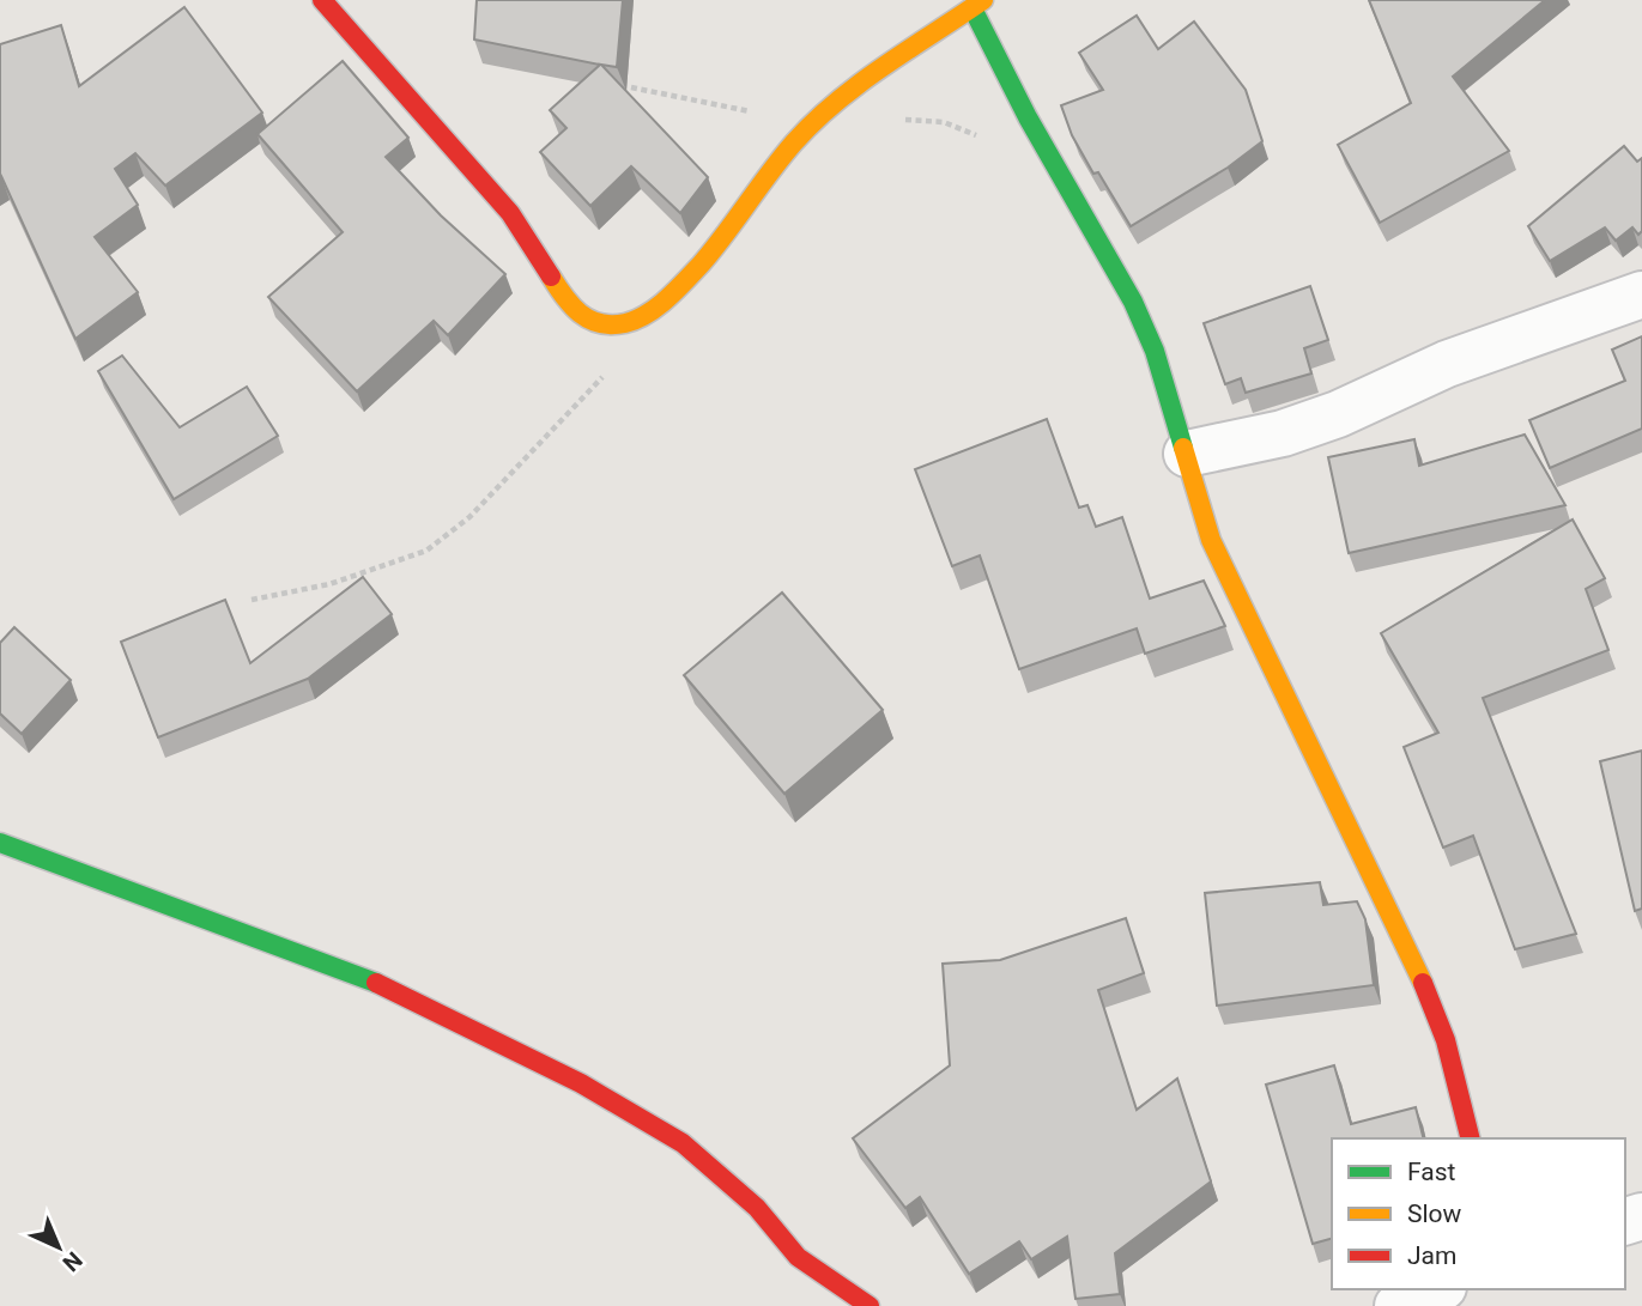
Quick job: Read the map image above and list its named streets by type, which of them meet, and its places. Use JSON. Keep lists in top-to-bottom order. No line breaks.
{"legend":["Fast","Slow","Jam"],"north":"bottom right"}
